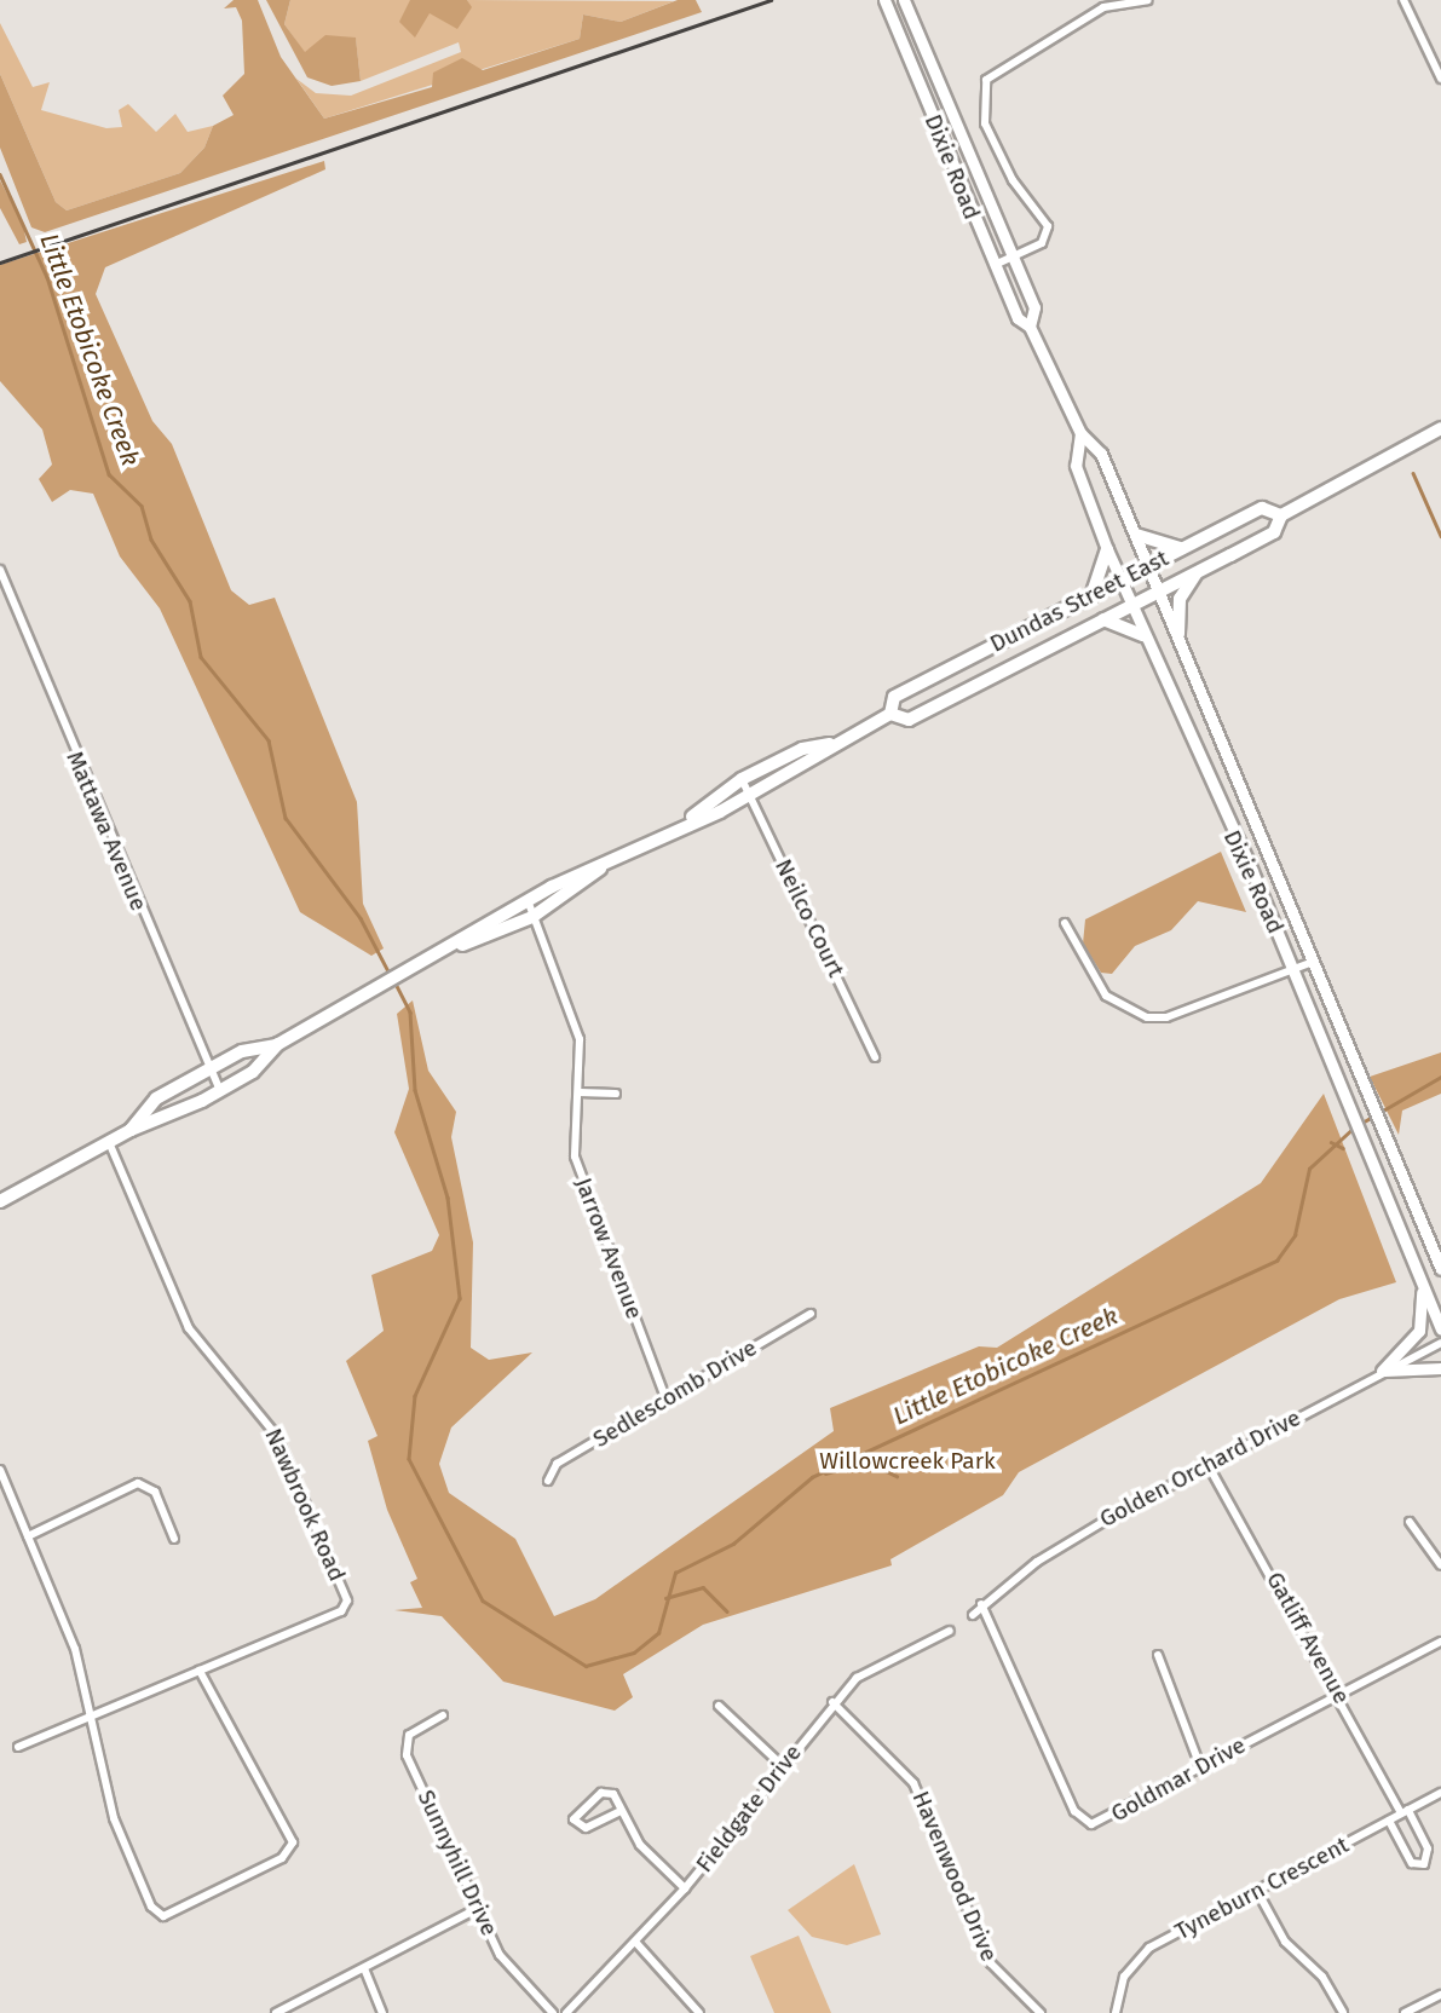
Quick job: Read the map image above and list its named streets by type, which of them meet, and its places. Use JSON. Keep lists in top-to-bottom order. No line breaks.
{"streets":{"main road":["Dixie Road","Dundas Street East"],"street":["Mattawa Avenue","Neilco Court","Jarrow Avenue","Sedlescomb Drive","Golden Orchard Drive","Nawbrook Road","Gatliff Avenue","Goldmar Drive","Fieldgate Drive","Sunnyhill Drive","Havenwood Drive","Tyneburn Crescent"]},"crossings":[["Dixie Road","Dundas Street East"],["Dundas Street East","Mattawa Avenue"],["Dundas Street East","Neilco Court"],["Dundas Street East","Jarrow Avenue"],["Dundas Street East","Nawbrook Road"],["Jarrow Avenue","Sedlescomb Drive"],["Golden Orchard Drive","Gatliff Avenue"],["Golden Orchard Drive","Goldmar Drive"],["Gatliff Avenue","Goldmar Drive"],["Gatliff Avenue","Tyneburn Crescent"],["Fieldgate Drive","Havenwood Drive"]],"water":["Little Etobicoke Creek"],"parks":["Willowcreek Park"]}
